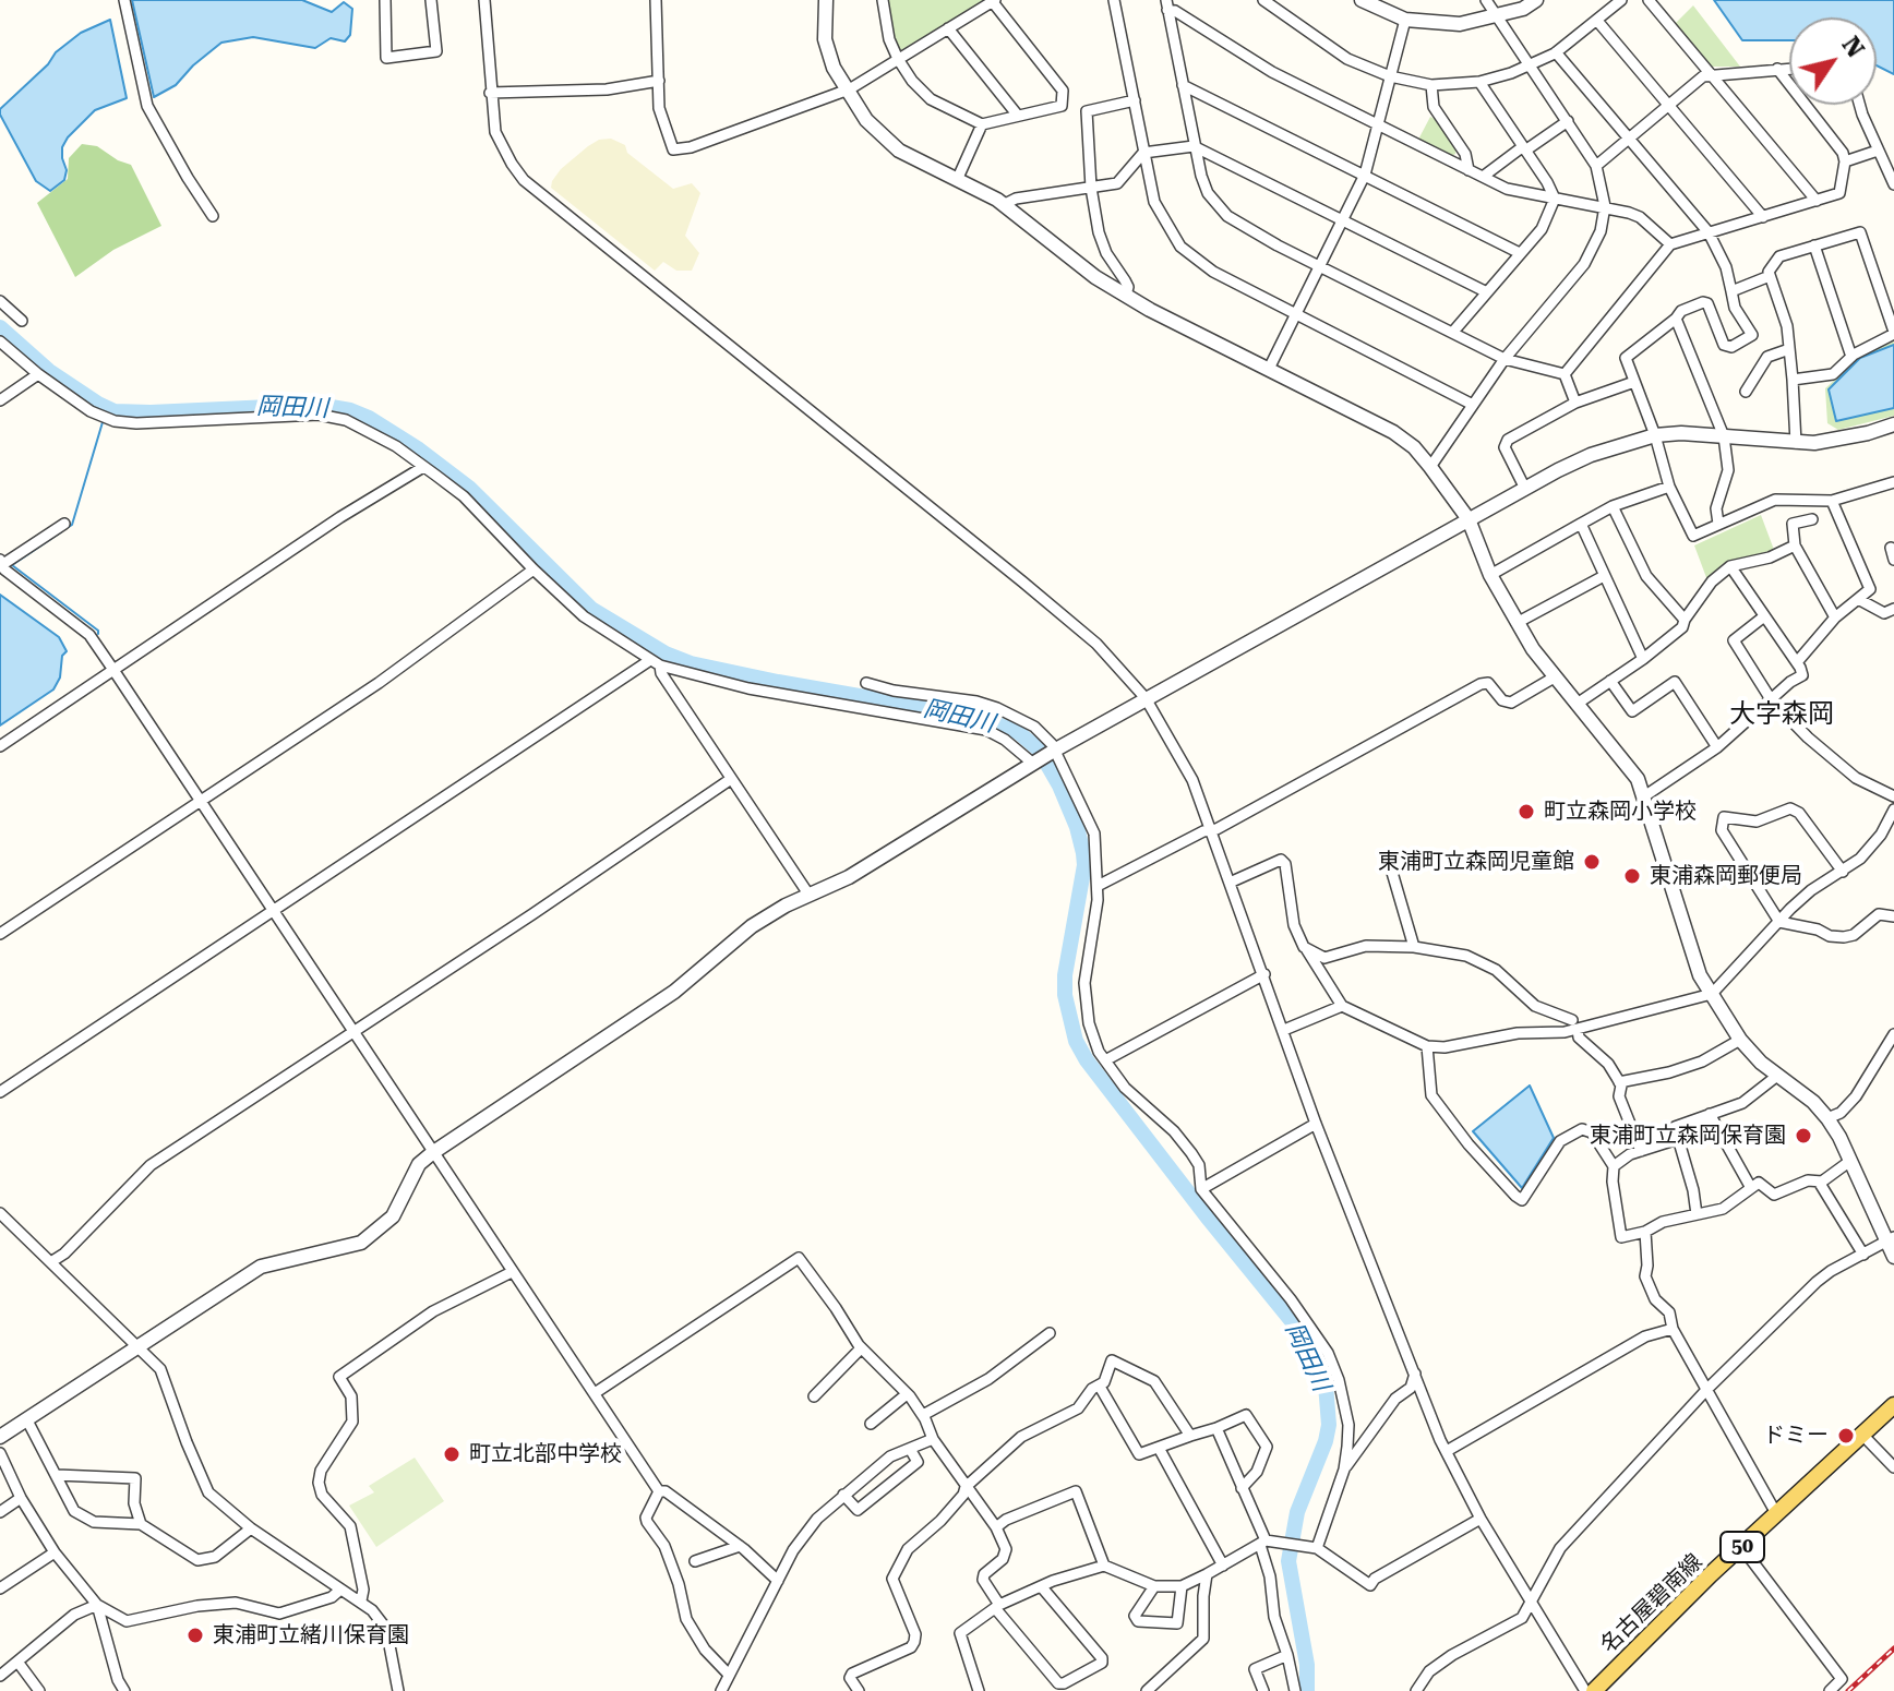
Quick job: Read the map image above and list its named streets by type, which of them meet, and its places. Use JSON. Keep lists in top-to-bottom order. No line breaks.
{"streets":{"main road":["50","名古屋碧南線"]},"districts":["大字森岡"],"water":["岡田川"],"places":["町立森岡小学校","東浦町立森岡児童館","東浦森岡郵便局","東浦町立森岡保育園","ドミー","町立北部中学校","東浦町立緒川保育園"],"north":"top right"}
